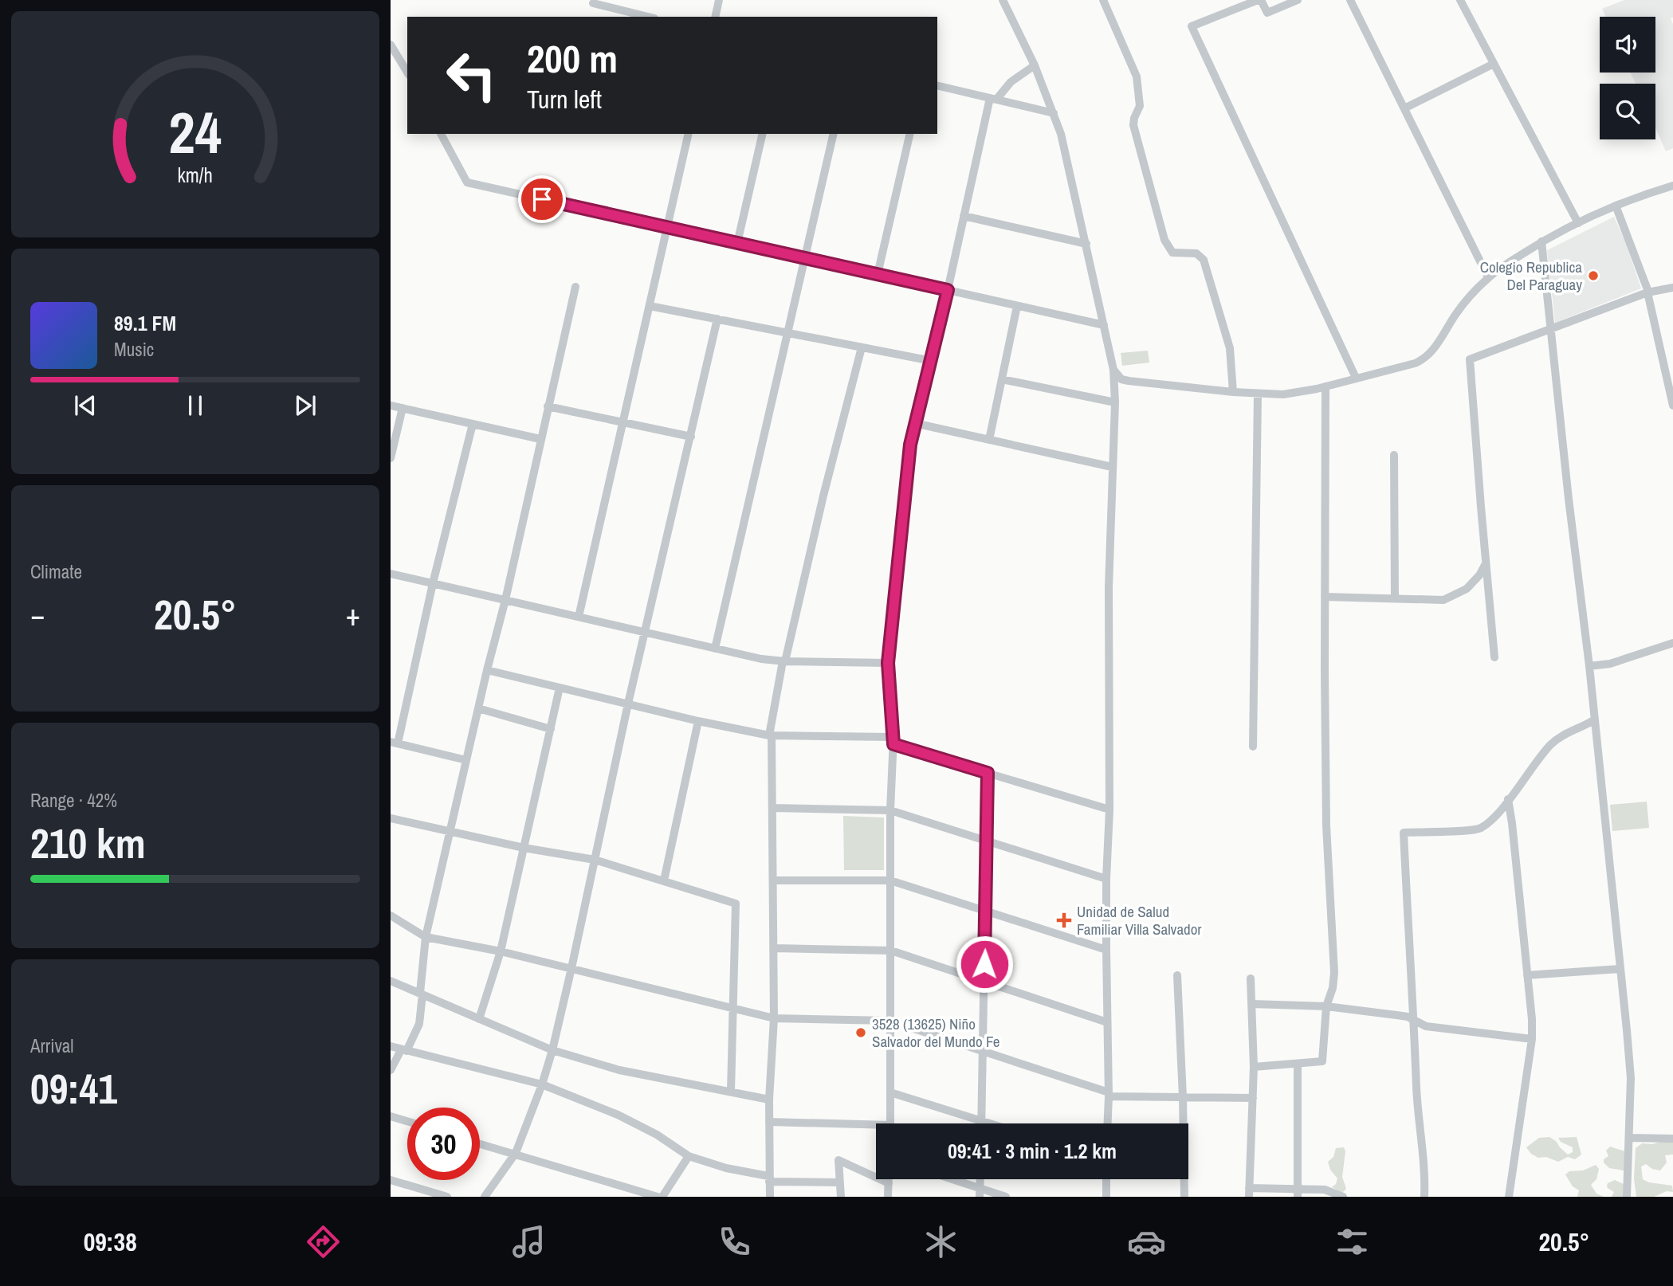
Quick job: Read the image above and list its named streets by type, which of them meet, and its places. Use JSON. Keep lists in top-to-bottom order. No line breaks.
{"places":{"other":["Colegio Republica Del Paraguay","3528 (13625) Niño Salvador del Mundo Fe"],"health":["Unidad de Salud Familiar Villa Salvador"]},"page":{"turn":["200 m","Turn left"],"song":["89.1 FM","Music"],"tile":["Climate",["Range · 42%","210 km"],["Arrival","09:41"]],"heat":["−","20.5°","+"],"limit":"30","trip":"09:41 · 3 min · 1.2 km","tabs":["09:38","20.5°"],"gauge":["24","km/h"]}}
